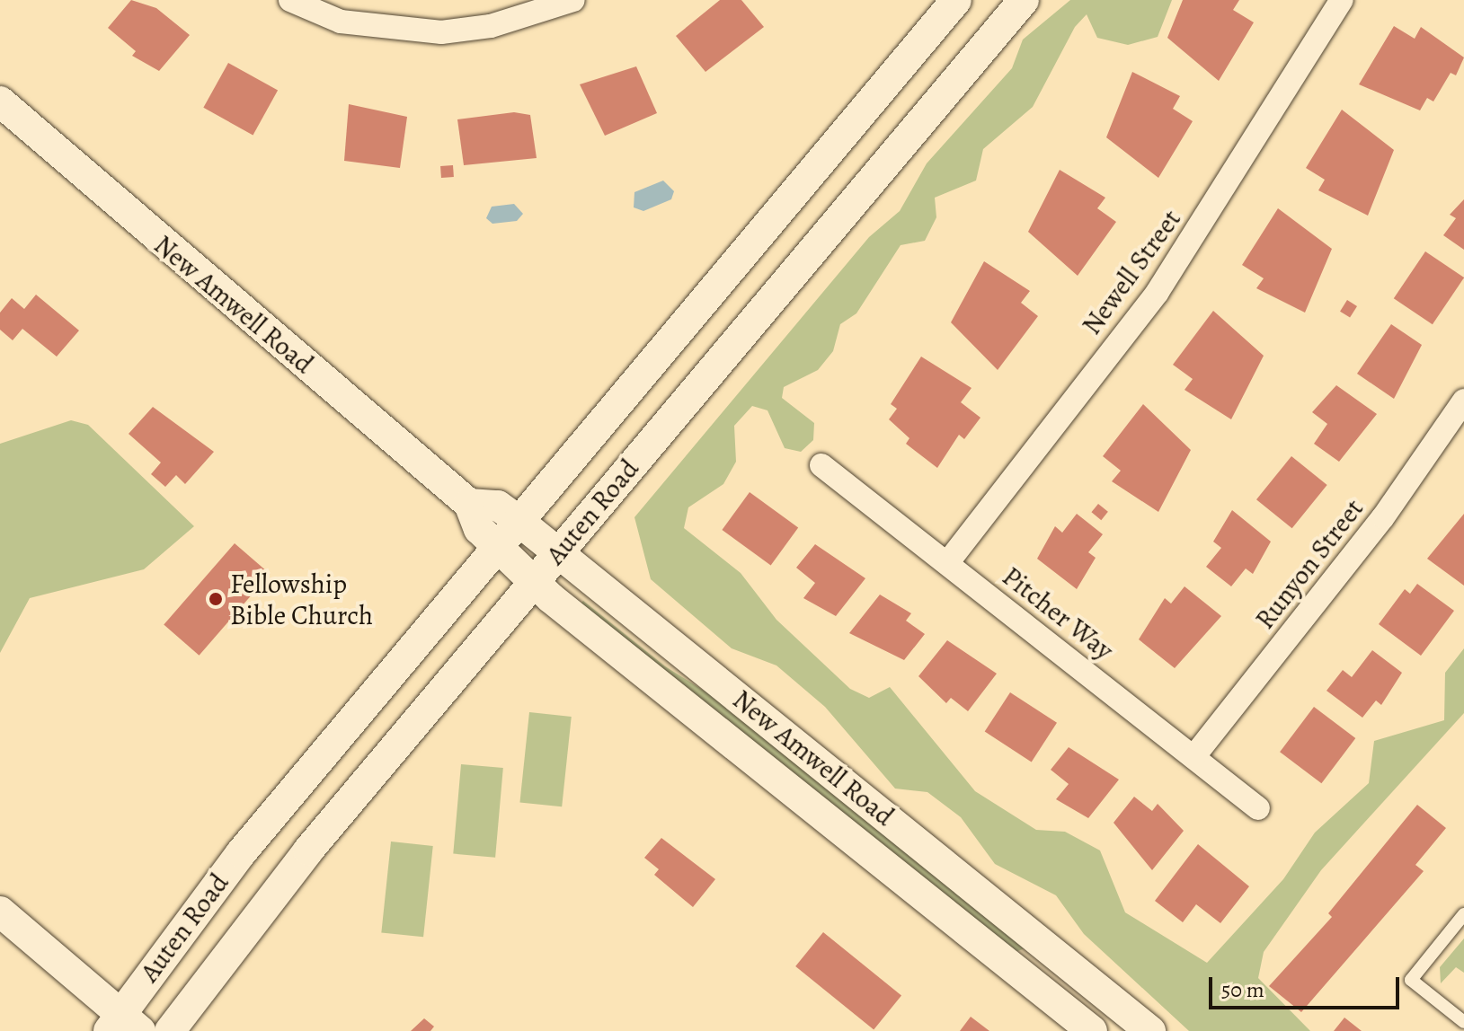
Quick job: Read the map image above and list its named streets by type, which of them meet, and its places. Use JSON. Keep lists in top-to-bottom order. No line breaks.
{"streets":{"street":["Newell Street","New Amwell Road","Auten Road","Runyon Street","Pitcher Way"]},"crossings":[["Newell Street","Pitcher Way"],["New Amwell Road","Auten Road"],["Runyon Street","Pitcher Way"]],"places":["Fellowship Bible Church"],"scale_bar":"50 m"}
